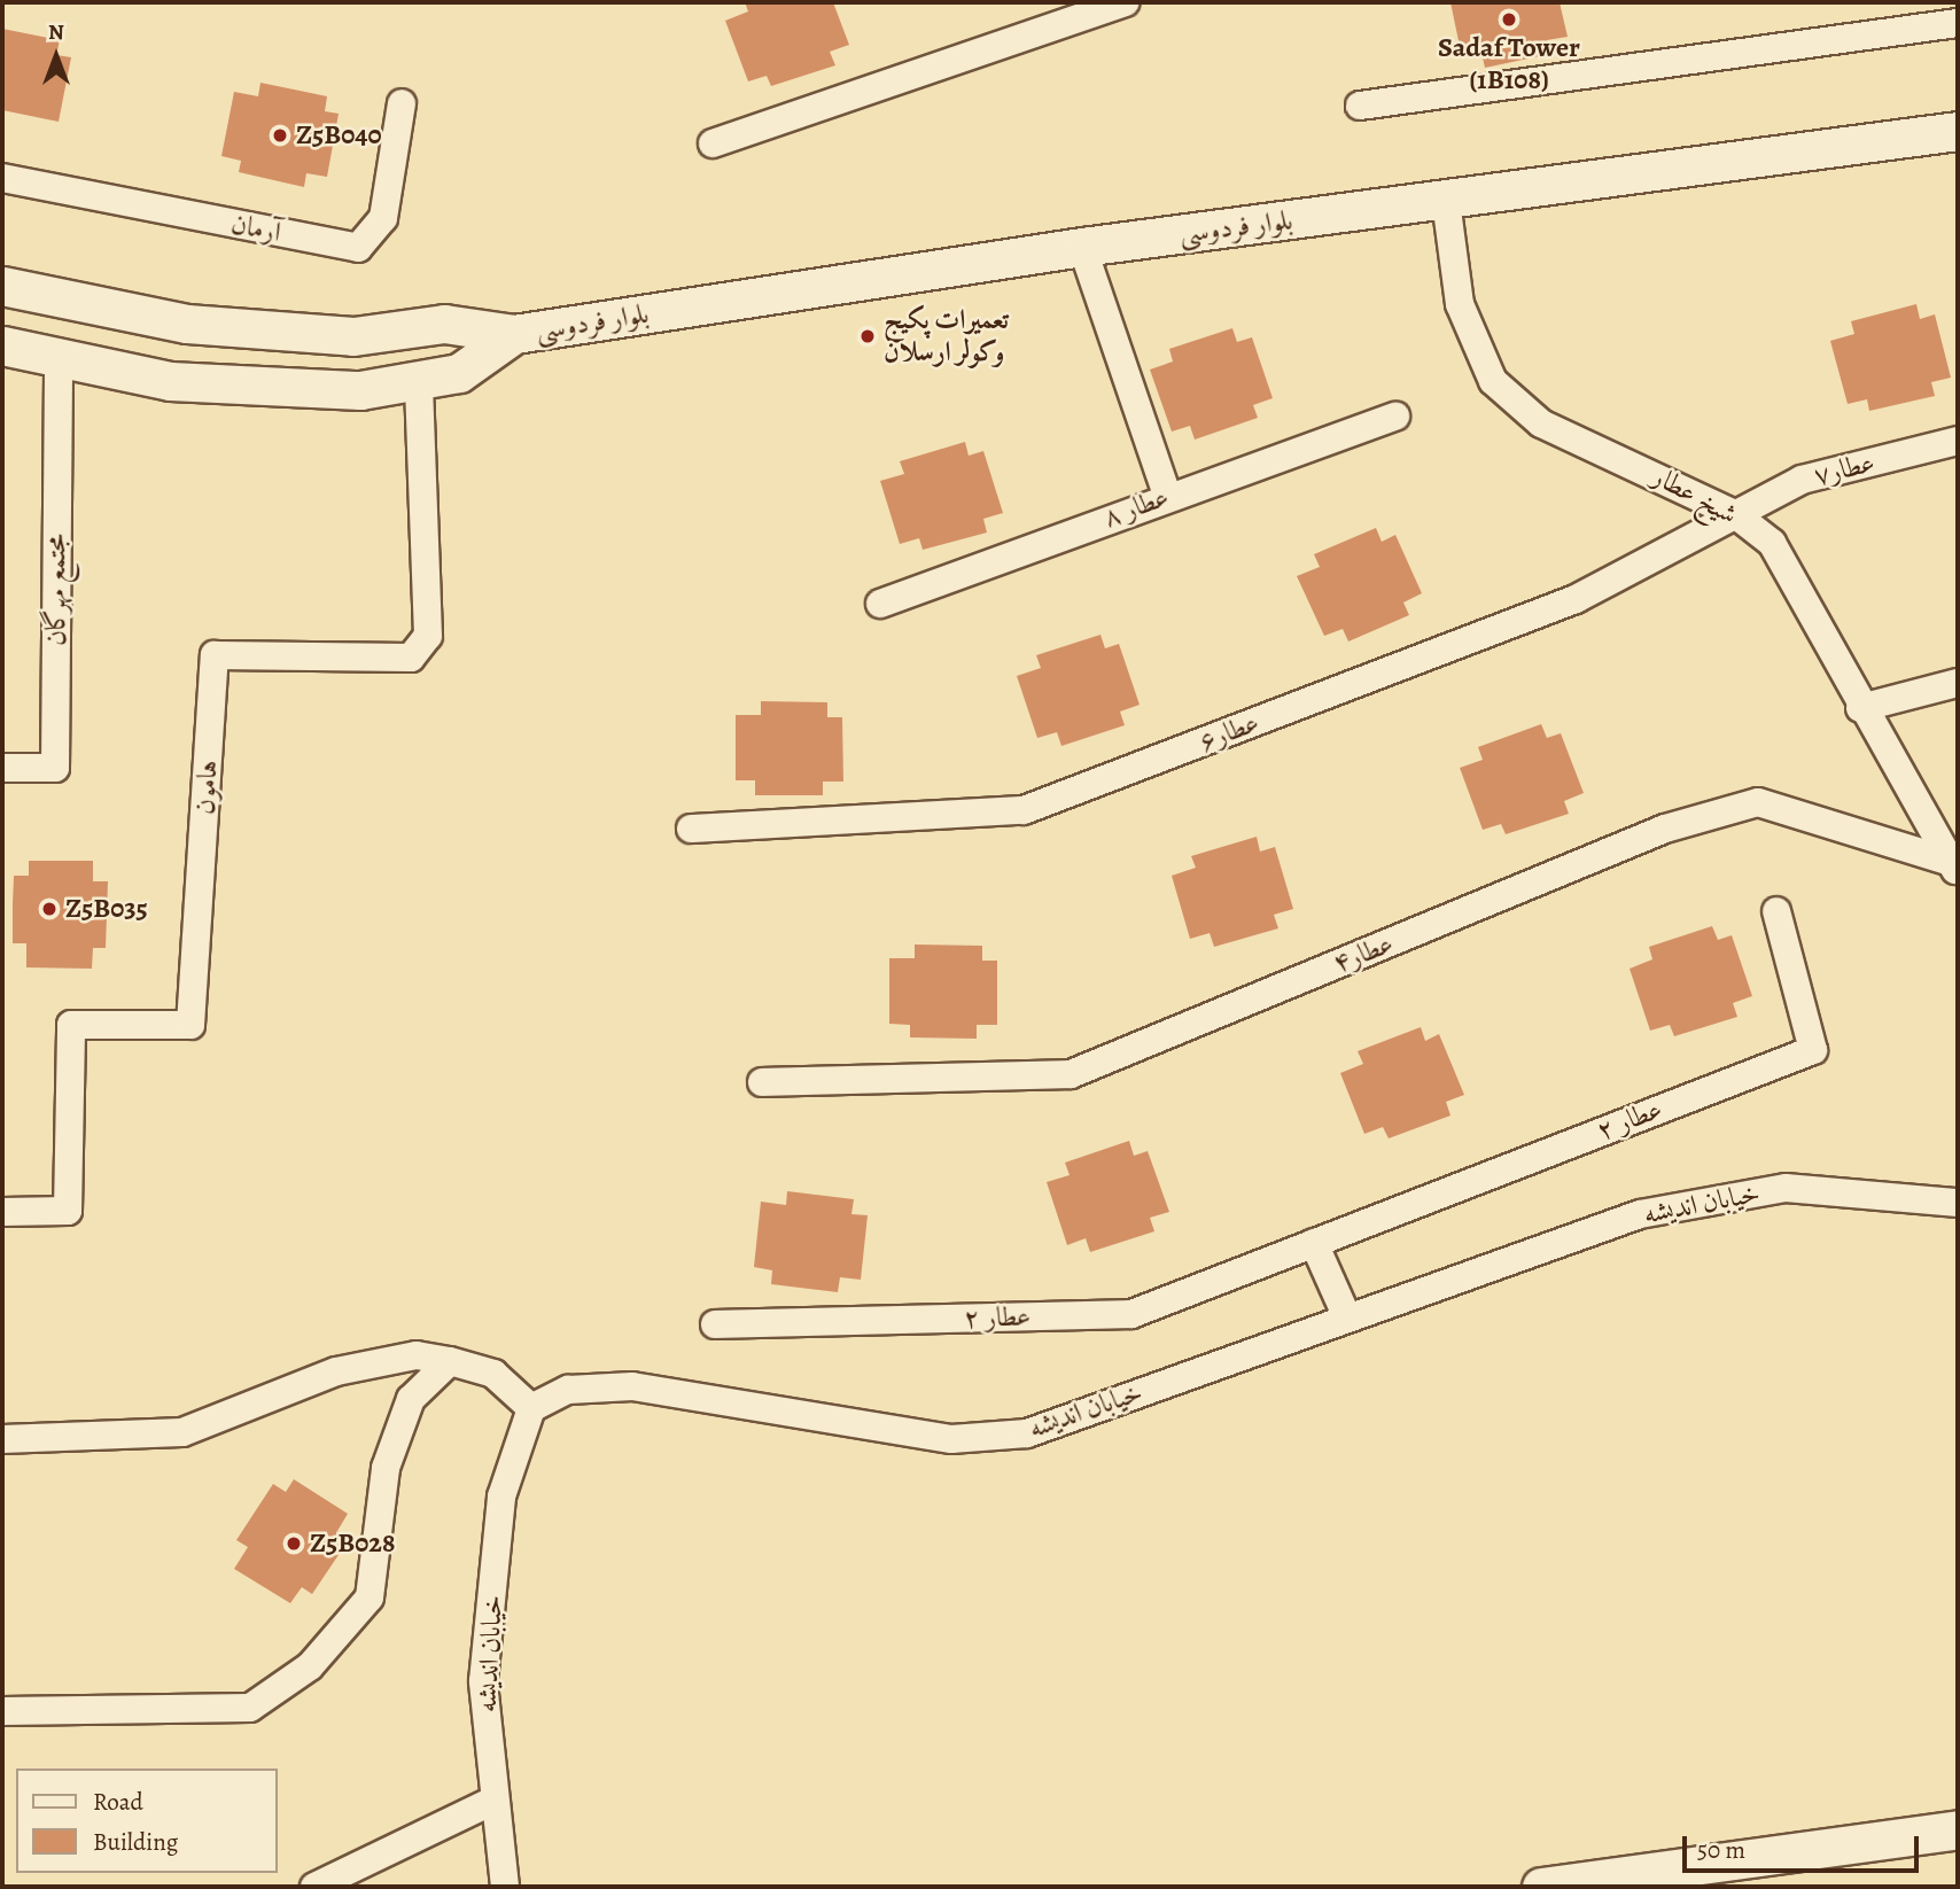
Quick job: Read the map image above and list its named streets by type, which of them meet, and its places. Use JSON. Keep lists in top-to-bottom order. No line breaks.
{"streets":{"main road":["بلوار فردوسی"],"street":["آرمان","عطار۷","شیخ عطار","عطار ۸","مجتمع مهرگان","عطار۶","هامون","عطار۴","عطار ۲","خیابان اندیشه"]},"crossings":[["بلوار فردوسی","شیخ عطار"],["بلوار فردوسی","مجتمع مهرگان"],["بلوار فردوسی","هامون"],["عطار۷","شیخ عطار"],["عطار۷","عطار۶"],["شیخ عطار","عطار۶"],["شیخ عطار","عطار۴"]],"places":["Sadaf Tower (1B108)","Z5B040","تعمیرات پکیج وکولر ارسلان","Z5B035","Z5B028"],"legend":["Road","Building"],"scale_bar":"50 m","north":"top"}
